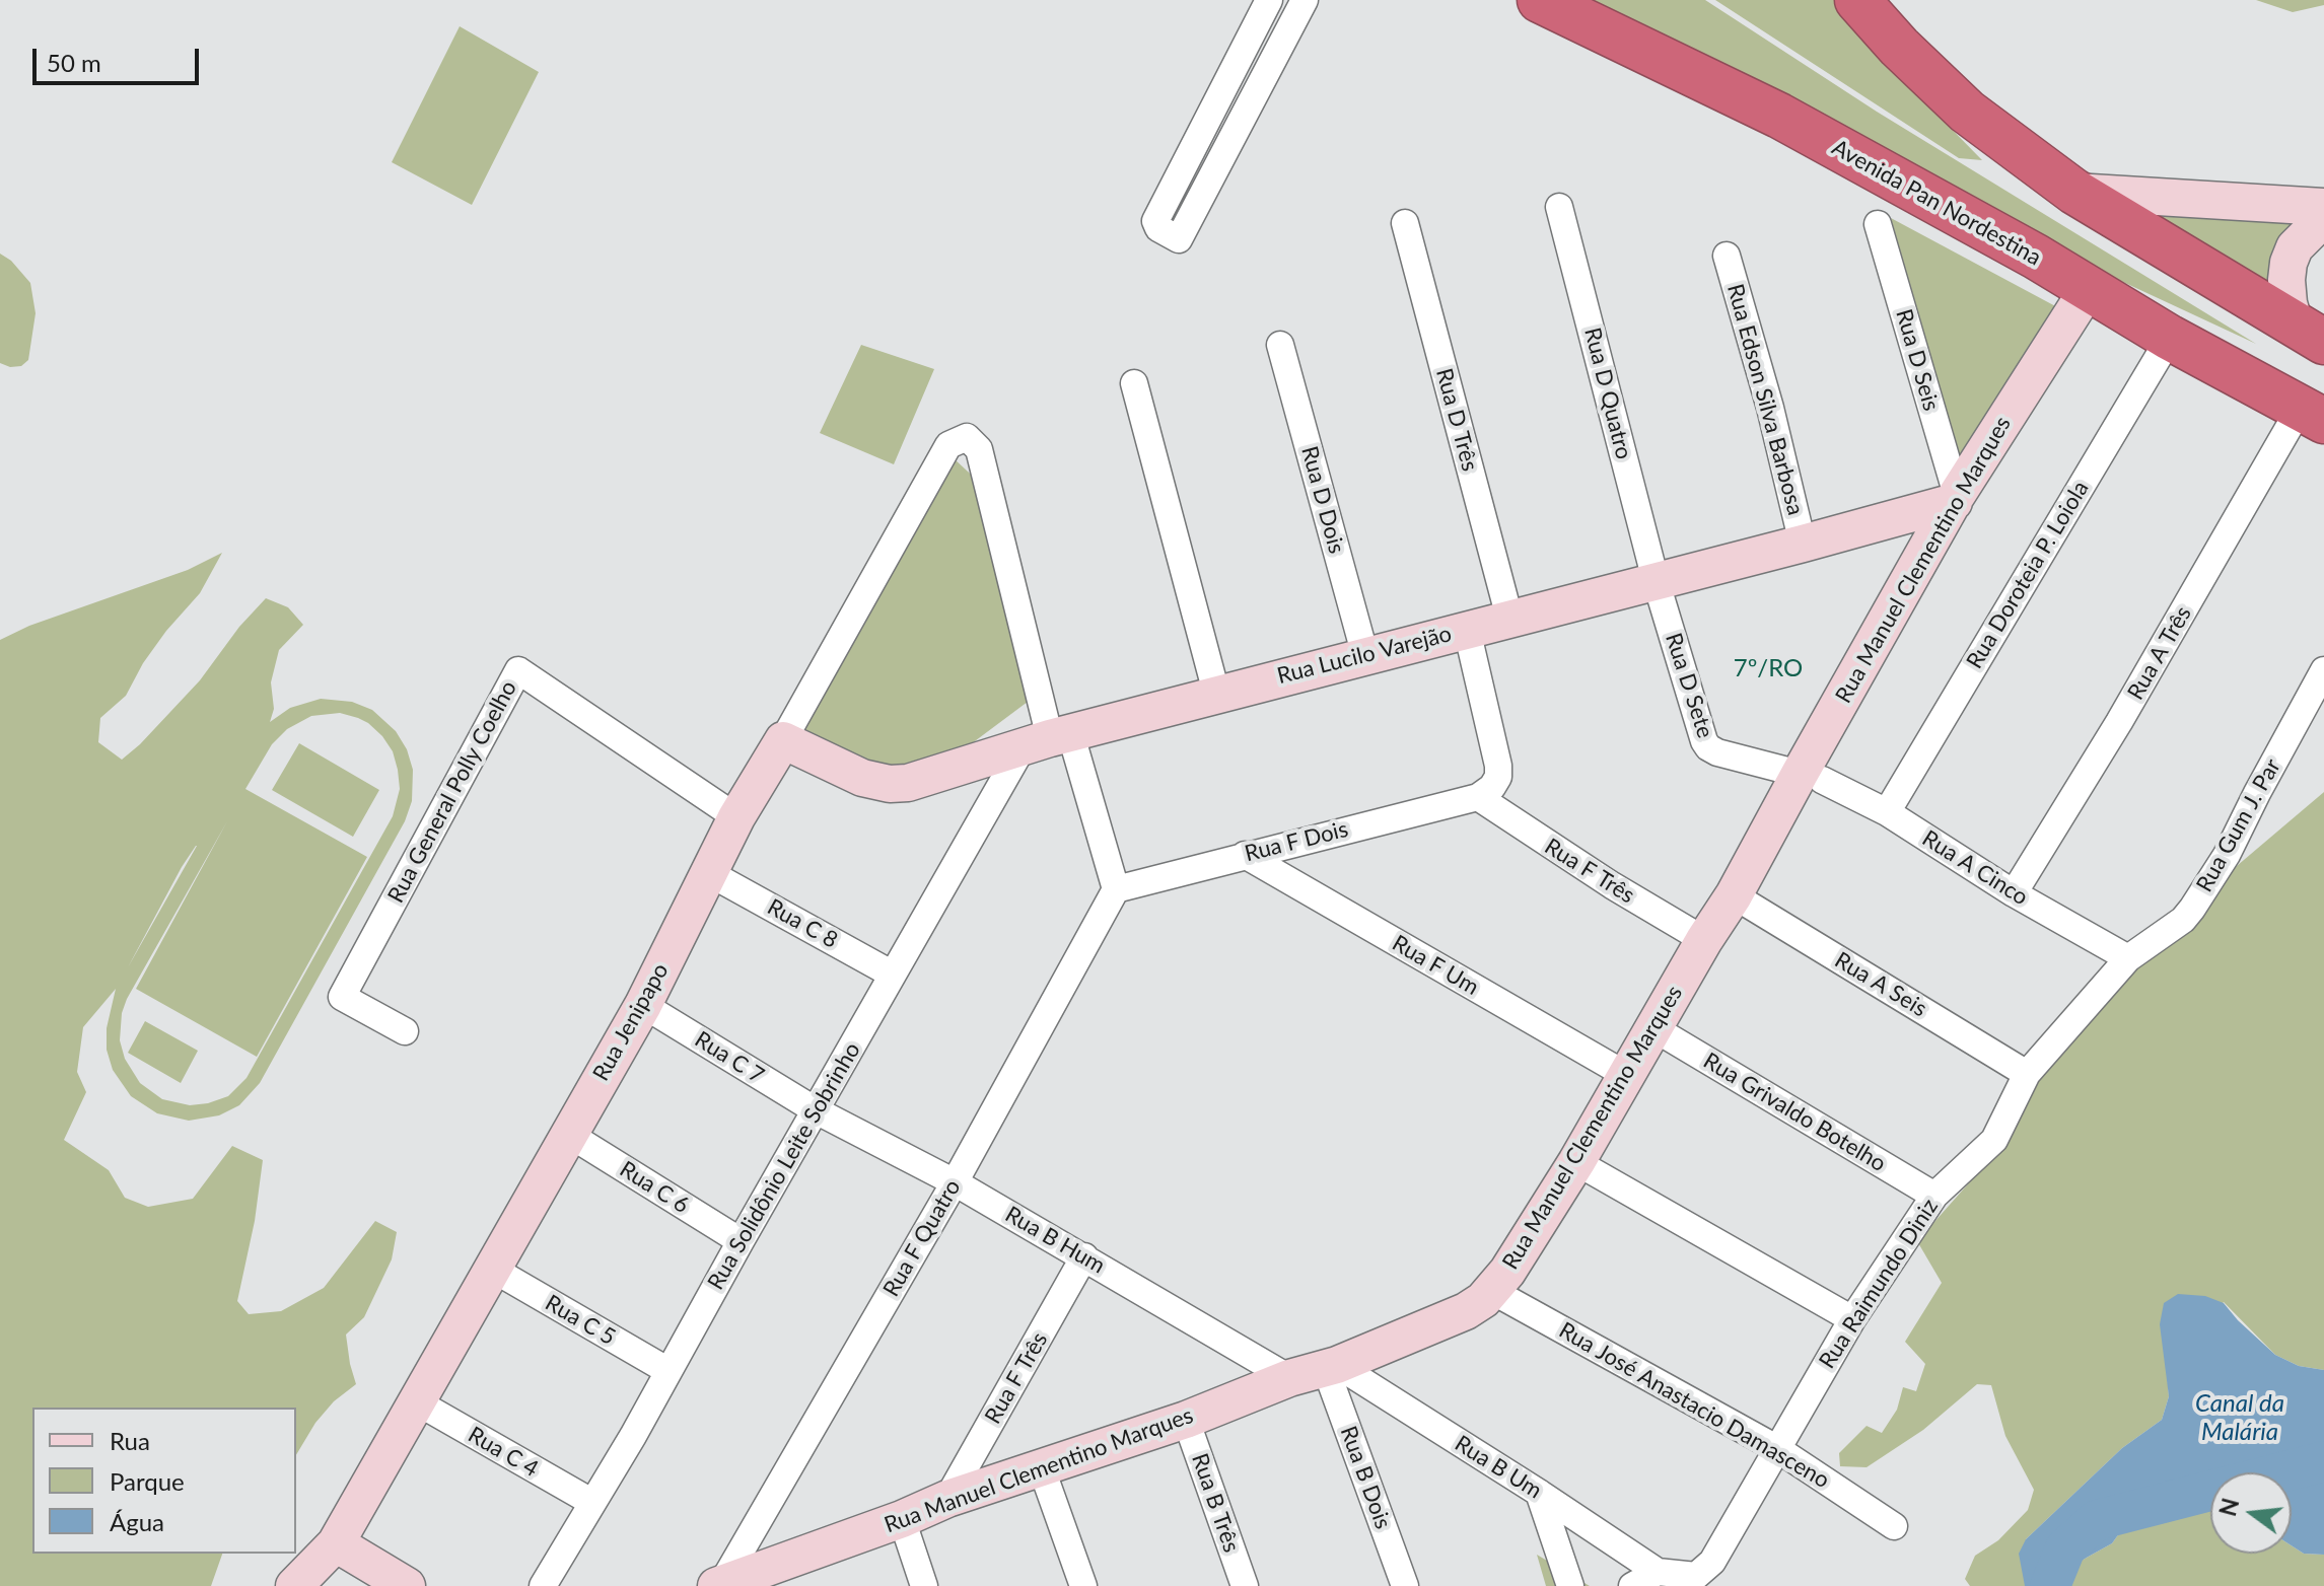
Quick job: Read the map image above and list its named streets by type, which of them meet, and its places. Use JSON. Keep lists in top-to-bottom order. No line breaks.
{"streets":{"highway":["Avenida Pan Nordestina"],"street":["Rua D Seis","Rua D Quatro","Rua Edson Silva Barbosa","Rua D Três","Rua D Dois","Rua Manuel Clementino Marques","Rua Doroteia P. Loiola","Rua A Três","Rua Lucilo Varejão","Rua D Sete","Rua General Polly Coelho","Rua Gum J. Par","Rua F Dois","Rua A Cinco","Rua F Três","Rua C 8","Rua F Um","Rua A Seis","Rua Jenipapo","Rua C 7","Rua Grivaldo Botelho","Rua Solidônio Leite Sobrinho","Rua C 6","Rua F Quatro","Rua B Hum","Rua Raimundo Diniz","Rua C 5","Rua José Anastacio Damasceno","Rua C 4","Rua B Um","Rua B Dois","Rua B Três"]},"crossings":[["Avenida Pan Nordestina","Rua Manuel Clementino Marques"],["Avenida Pan Nordestina","Rua Doroteia P. Loiola"],["Avenida Pan Nordestina","Rua A Três"],["Rua D Seis","Rua Manuel Clementino Marques"],["Rua D Seis","Rua Lucilo Varejão"],["Rua D Quatro","Rua Lucilo Varejão"],["Rua D Quatro","Rua D Sete"],["Rua Edson Silva Barbosa","Rua Lucilo Varejão"],["Rua D Três","Rua Lucilo Varejão"],["Rua D Dois","Rua Lucilo Varejão"],["Rua Manuel Clementino Marques","Rua Lucilo Varejão"],["Rua Manuel Clementino Marques","Rua D Sete"],["Rua Manuel Clementino Marques","Rua A Cinco"],["Rua Manuel Clementino Marques","Rua F Três"],["Rua Manuel Clementino Marques","Rua F Um"],["Rua Manuel Clementino Marques","Rua A Seis"],["Rua Manuel Clementino Marques","Rua Grivaldo Botelho"],["Rua Manuel Clementino Marques","Rua F Quatro"],["Rua Manuel Clementino Marques","Rua B Hum"],["Rua Manuel Clementino Marques","Rua José Anastacio Damasceno"],["Rua Manuel Clementino Marques","Rua B Um"],["Rua Manuel Clementino Marques","Rua B Dois"],["Rua Manuel Clementino Marques","Rua B Três"],["Rua Doroteia P. Loiola","Rua A Cinco"],["Rua A Três","Rua A Cinco"],["Rua Lucilo Varejão","Rua D Sete"],["Rua Lucilo Varejão","Rua Jenipapo"],["Rua Lucilo Varejão","Rua Solidônio Leite Sobrinho"],["Rua D Sete","Rua A Cinco"],["Rua General Polly Coelho","Rua Jenipapo"],["Rua Gum J. Par","Rua A Cinco"],["Rua Gum J. Par","Rua Raimundo Diniz"],["Rua F Dois","Rua F Três"],["Rua F Dois","Rua F Um"],["Rua F Dois","Rua F Quatro"],["Rua A Cinco","Rua Raimundo Diniz"],["Rua F Três","Rua B Hum"],["Rua C 8","Rua Jenipapo"],["Rua C 8","Rua Solidônio Leite Sobrinho"],["Rua A Seis","Rua Raimundo Diniz"],["Rua Jenipapo","Rua C 7"],["Rua Jenipapo","Rua Solidônio Leite Sobrinho"],["Rua Jenipapo","Rua C 6"],["Rua Jenipapo","Rua C 5"],["Rua Jenipapo","Rua C 4"],["Rua C 7","Rua Solidônio Leite Sobrinho"],["Rua C 7","Rua B Hum"],["Rua Grivaldo Botelho","Rua Raimundo Diniz"],["Rua Solidônio Leite Sobrinho","Rua C 6"],["Rua Solidônio Leite Sobrinho","Rua B Hum"],["Rua Solidônio Leite Sobrinho","Rua C 5"],["Rua Solidônio Leite Sobrinho","Rua C 4"],["Rua F Quatro","Rua B Hum"],["Rua Raimundo Diniz","Rua José Anastacio Damasceno"],["Rua Raimundo Diniz","Rua B Um"],["Rua B Um","Rua B Dois"]],"districts":["7º/RO"],"water":["Canal da Malária"],"legend":["Rua","Parque","Água"],"scale_bar":"50 m","north":"left"}
